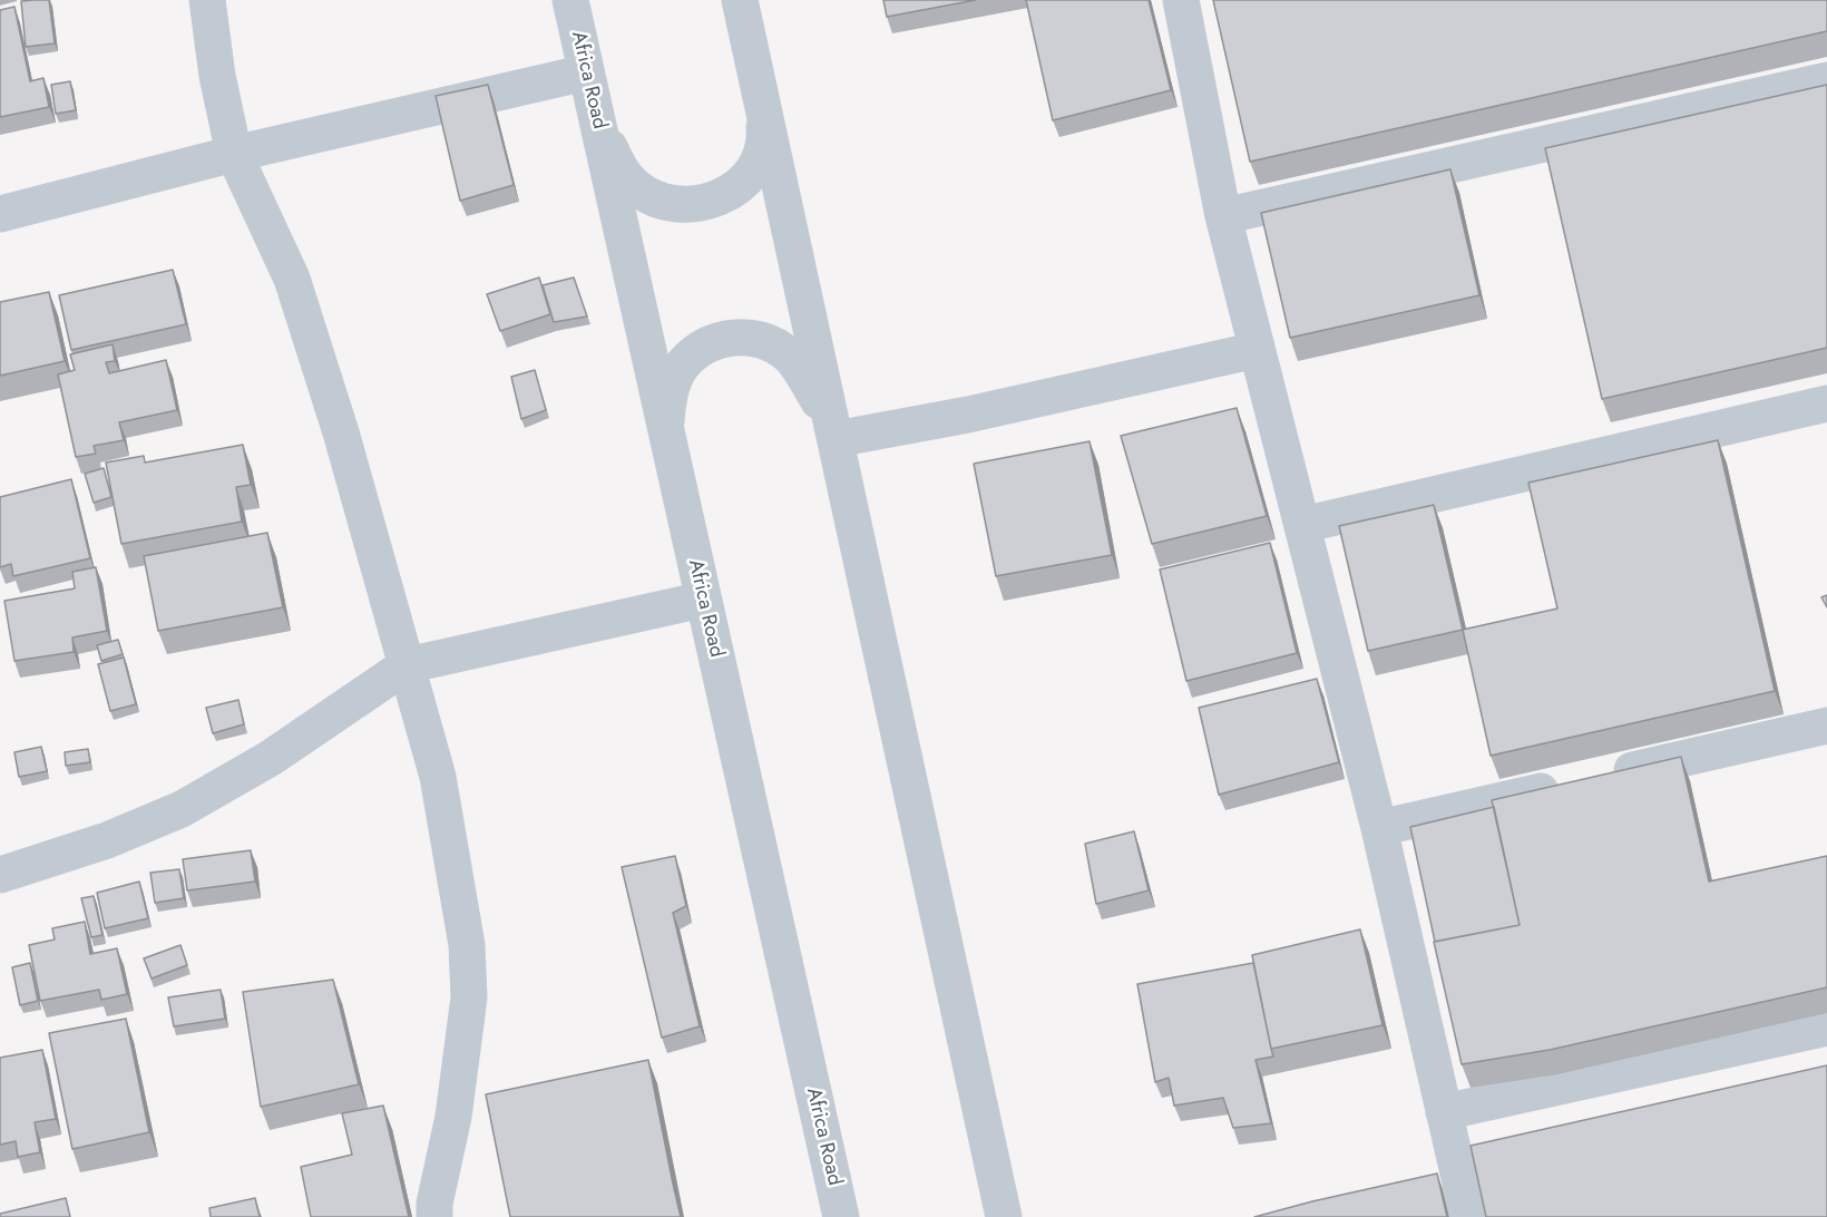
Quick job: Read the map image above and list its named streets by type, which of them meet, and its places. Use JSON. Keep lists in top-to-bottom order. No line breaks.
{"streets":{"street":["Africa Road"]}}
